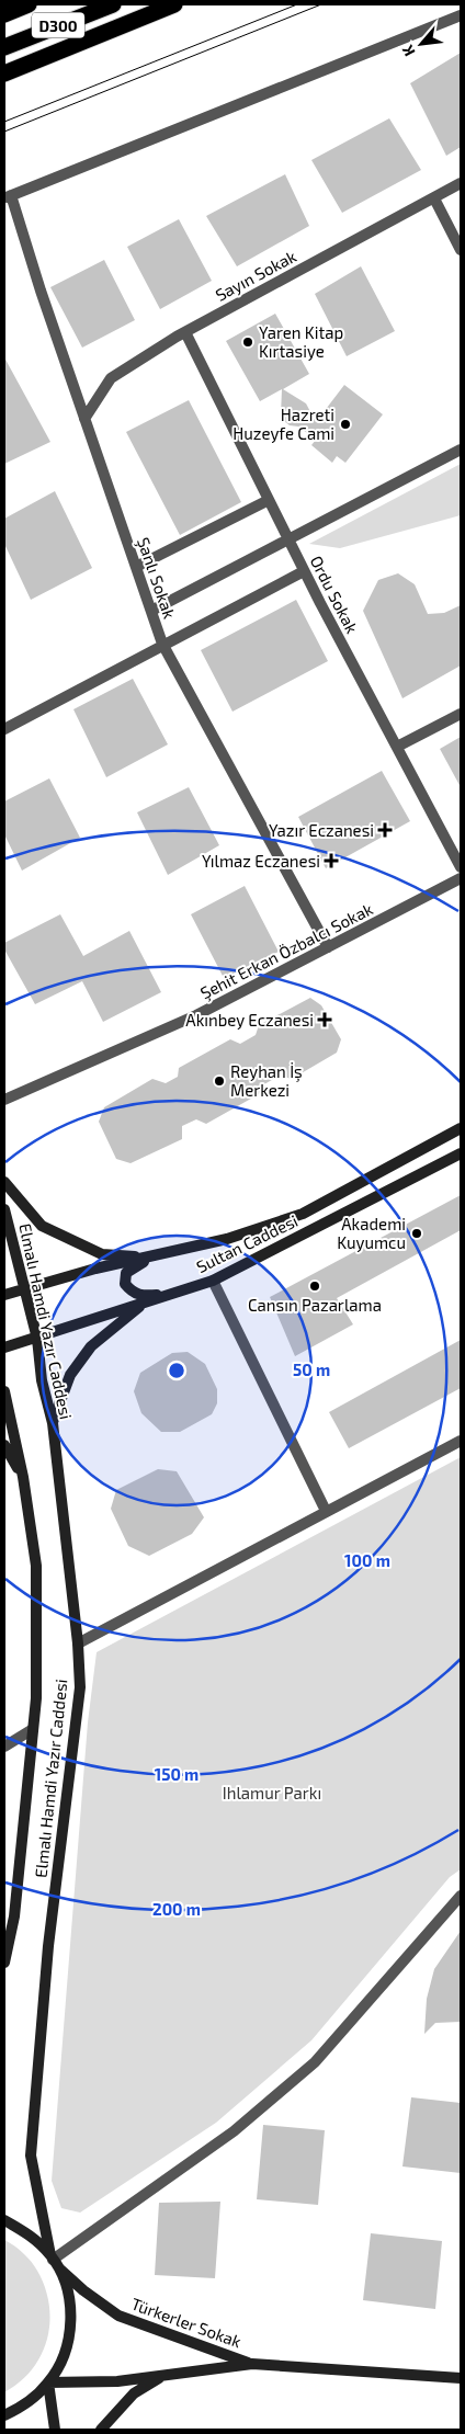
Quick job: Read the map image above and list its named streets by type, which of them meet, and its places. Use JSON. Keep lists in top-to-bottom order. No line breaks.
{"streets":{"highway":["D300"],"main road":["Sultan Caddesi","Elmalı Hamdi Yazır Caddesi","Türkerler Sokak"],"street":["Sayın Sokak","Şanlı Sokak","Ordu Sokak","Şehit Erkan Özbalcı Sokak"]},"crossings":[["Sayın Sokak","Şanlı Sokak"],["Sayın Sokak","Ordu Sokak"],["Şanlı Sokak","Şehit Erkan Özbalcı Sokak"],["Sultan Caddesi","Elmalı Hamdi Yazır Caddesi"],["Elmalı Hamdi Yazır Caddesi","Türkerler Sokak"]],"parks":["Ihlamur Parkı"],"places":{"other":["Yaren Kitap Kırtasiye","Hazreti Huzeyfe Cami","Reyhan İş Merkezi","Akademi Kuyumcu","Cansın Pazarlama"],"health":["Yazır Eczanesi","Yılmaz Eczanesi","Akınbey Eczanesi"]},"north":"bottom left","rings":["50 m","100 m","150 m","200 m"]}
